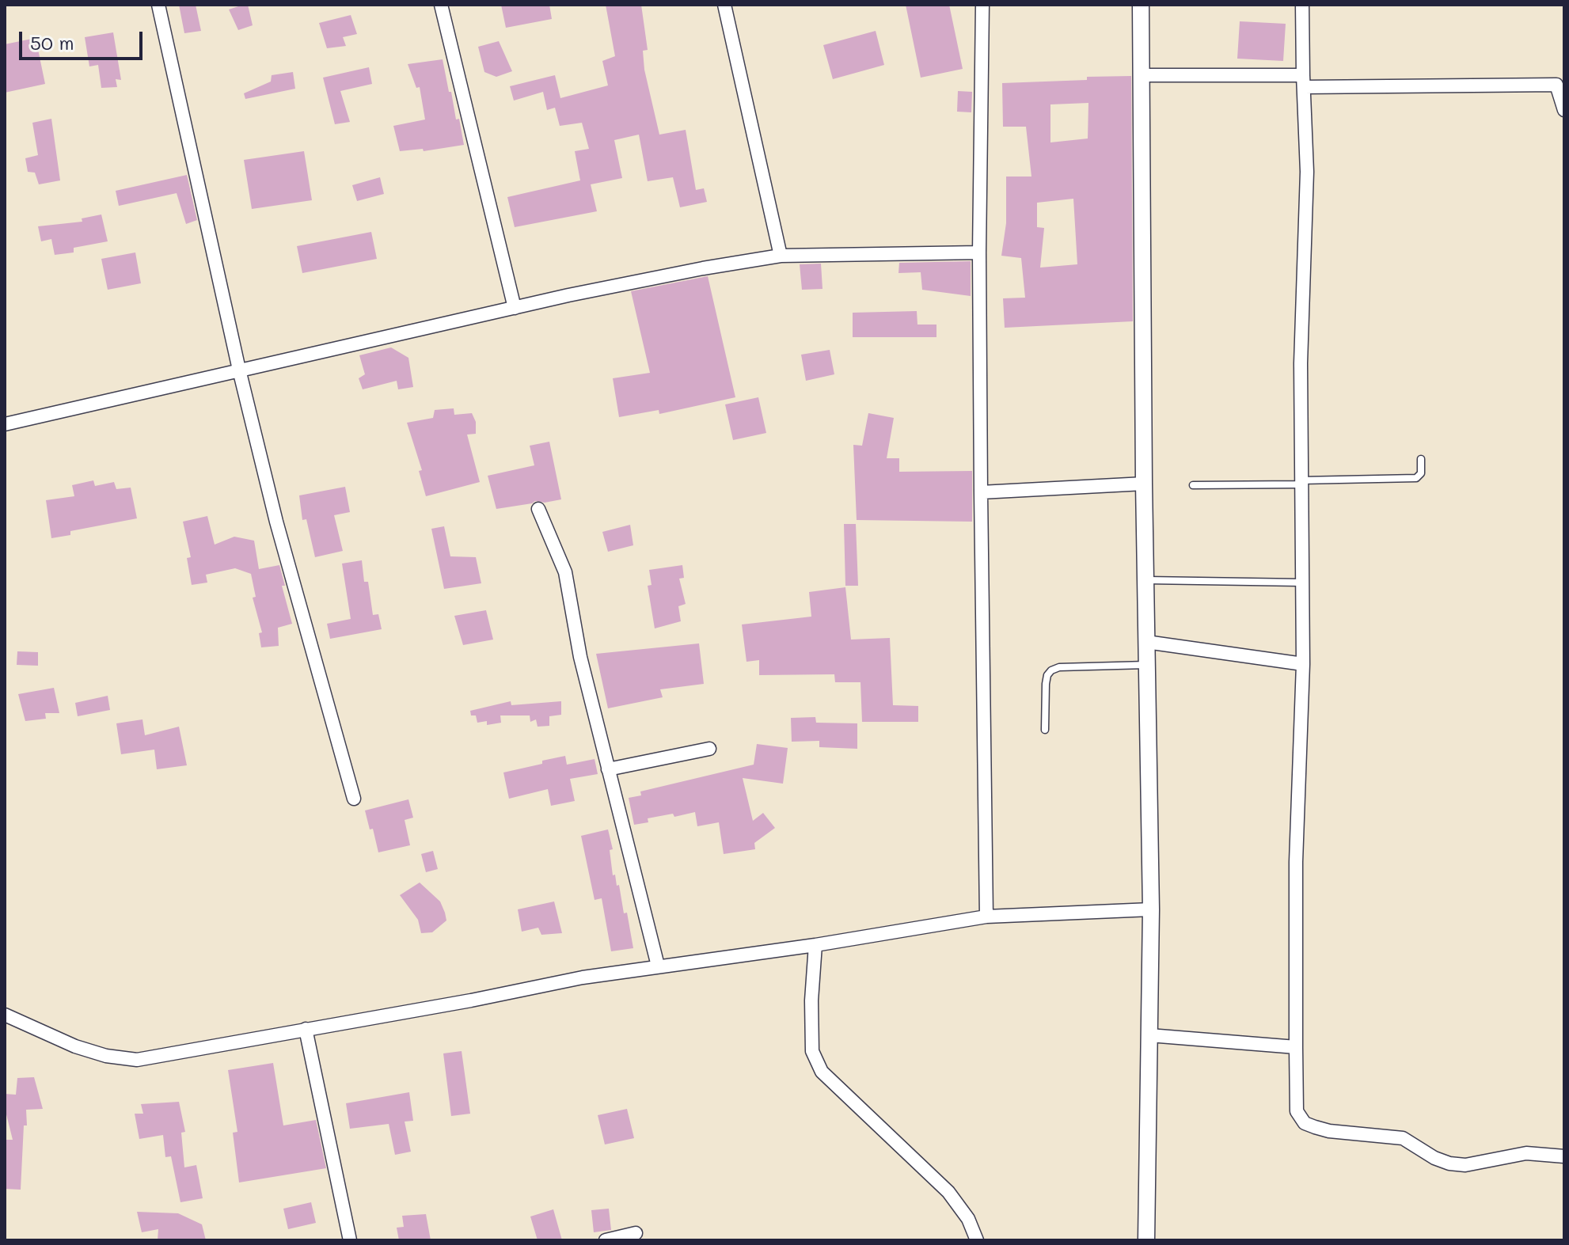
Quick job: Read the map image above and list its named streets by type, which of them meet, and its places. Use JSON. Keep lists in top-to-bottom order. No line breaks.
{"scale_bar":"50 m"}
